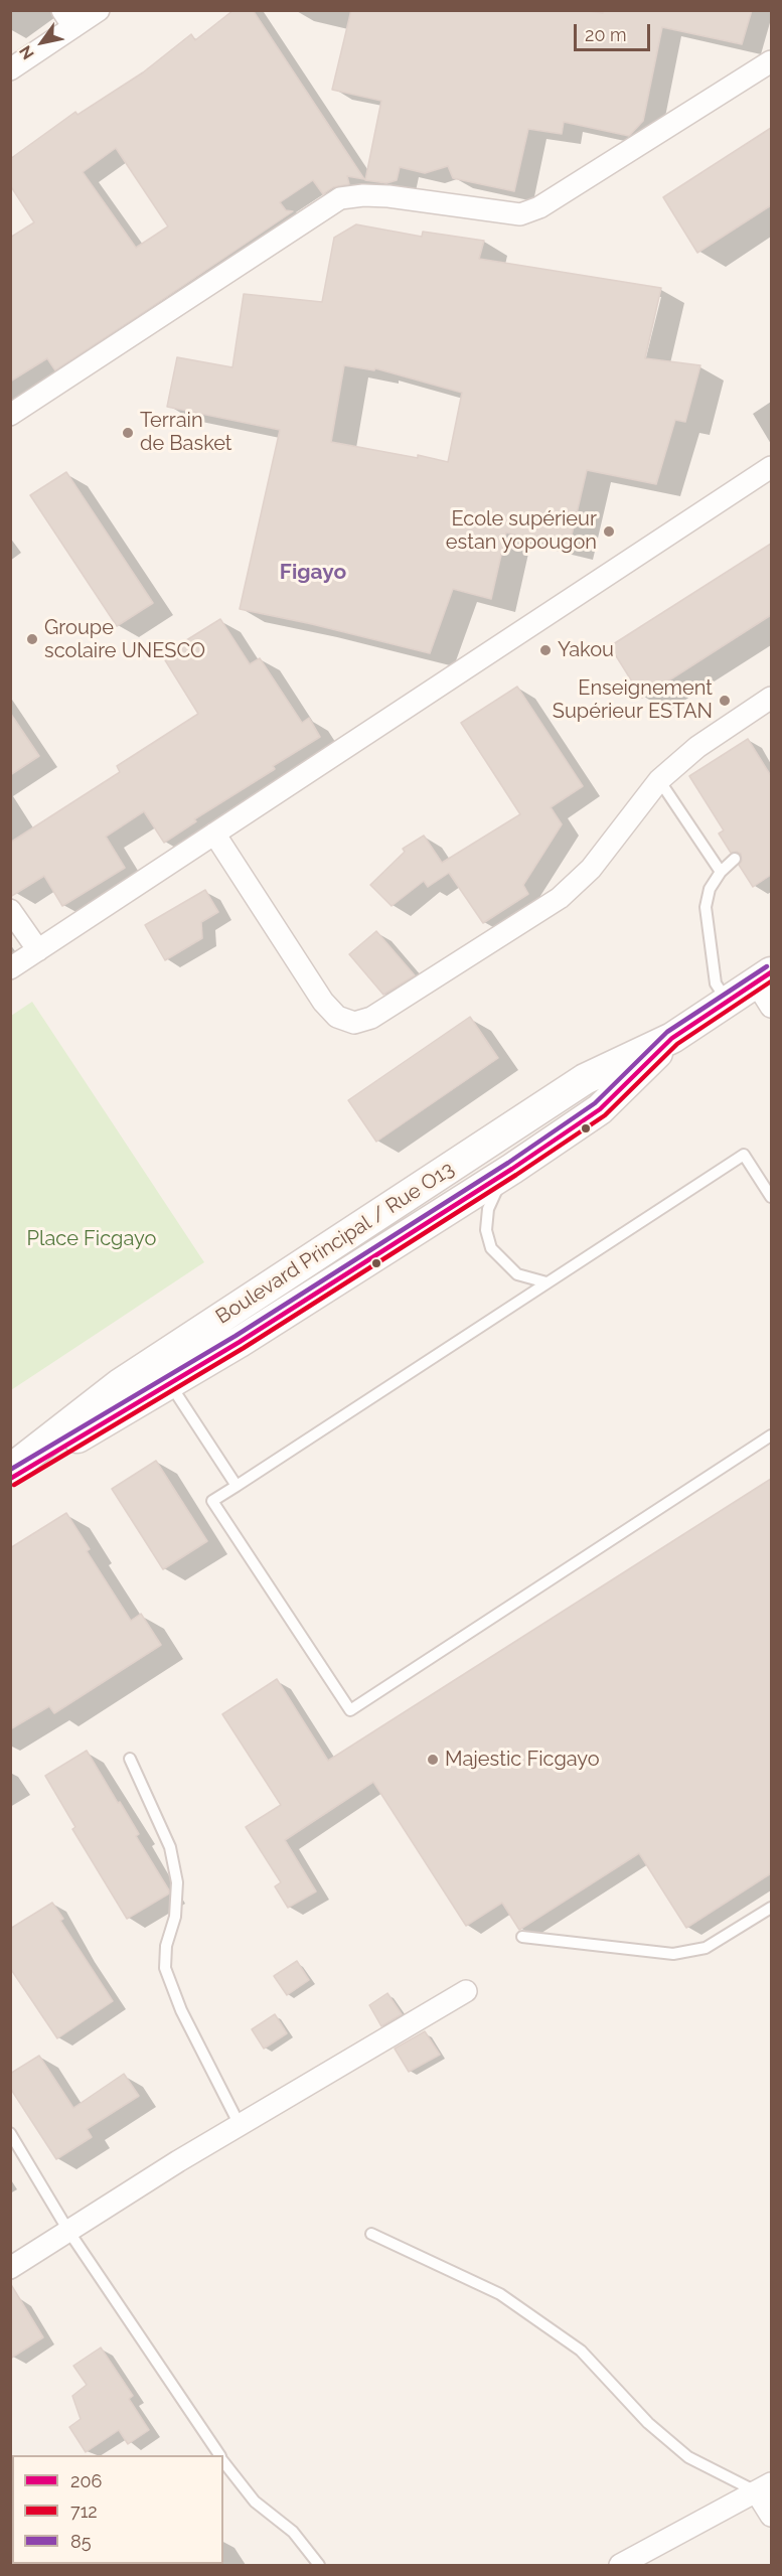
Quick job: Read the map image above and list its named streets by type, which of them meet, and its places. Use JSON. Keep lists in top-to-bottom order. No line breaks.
{"streets":{"main road":["Boulevard Principal / Rue O13"]},"districts":["Figayo"],"parks":["Place Ficgayo"],"places":["Terrain de Basket","Ecole supérieur estan yopougon","Groupe scolaire UNESCO","Yakou","Enseignement Supérieur ESTAN","Majestic Ficgayo"],"lines":["transit line 85","transit line 206","transit line 712"],"legend":["206","712","85"],"scale_bar":"20 m","north":"bottom left"}
